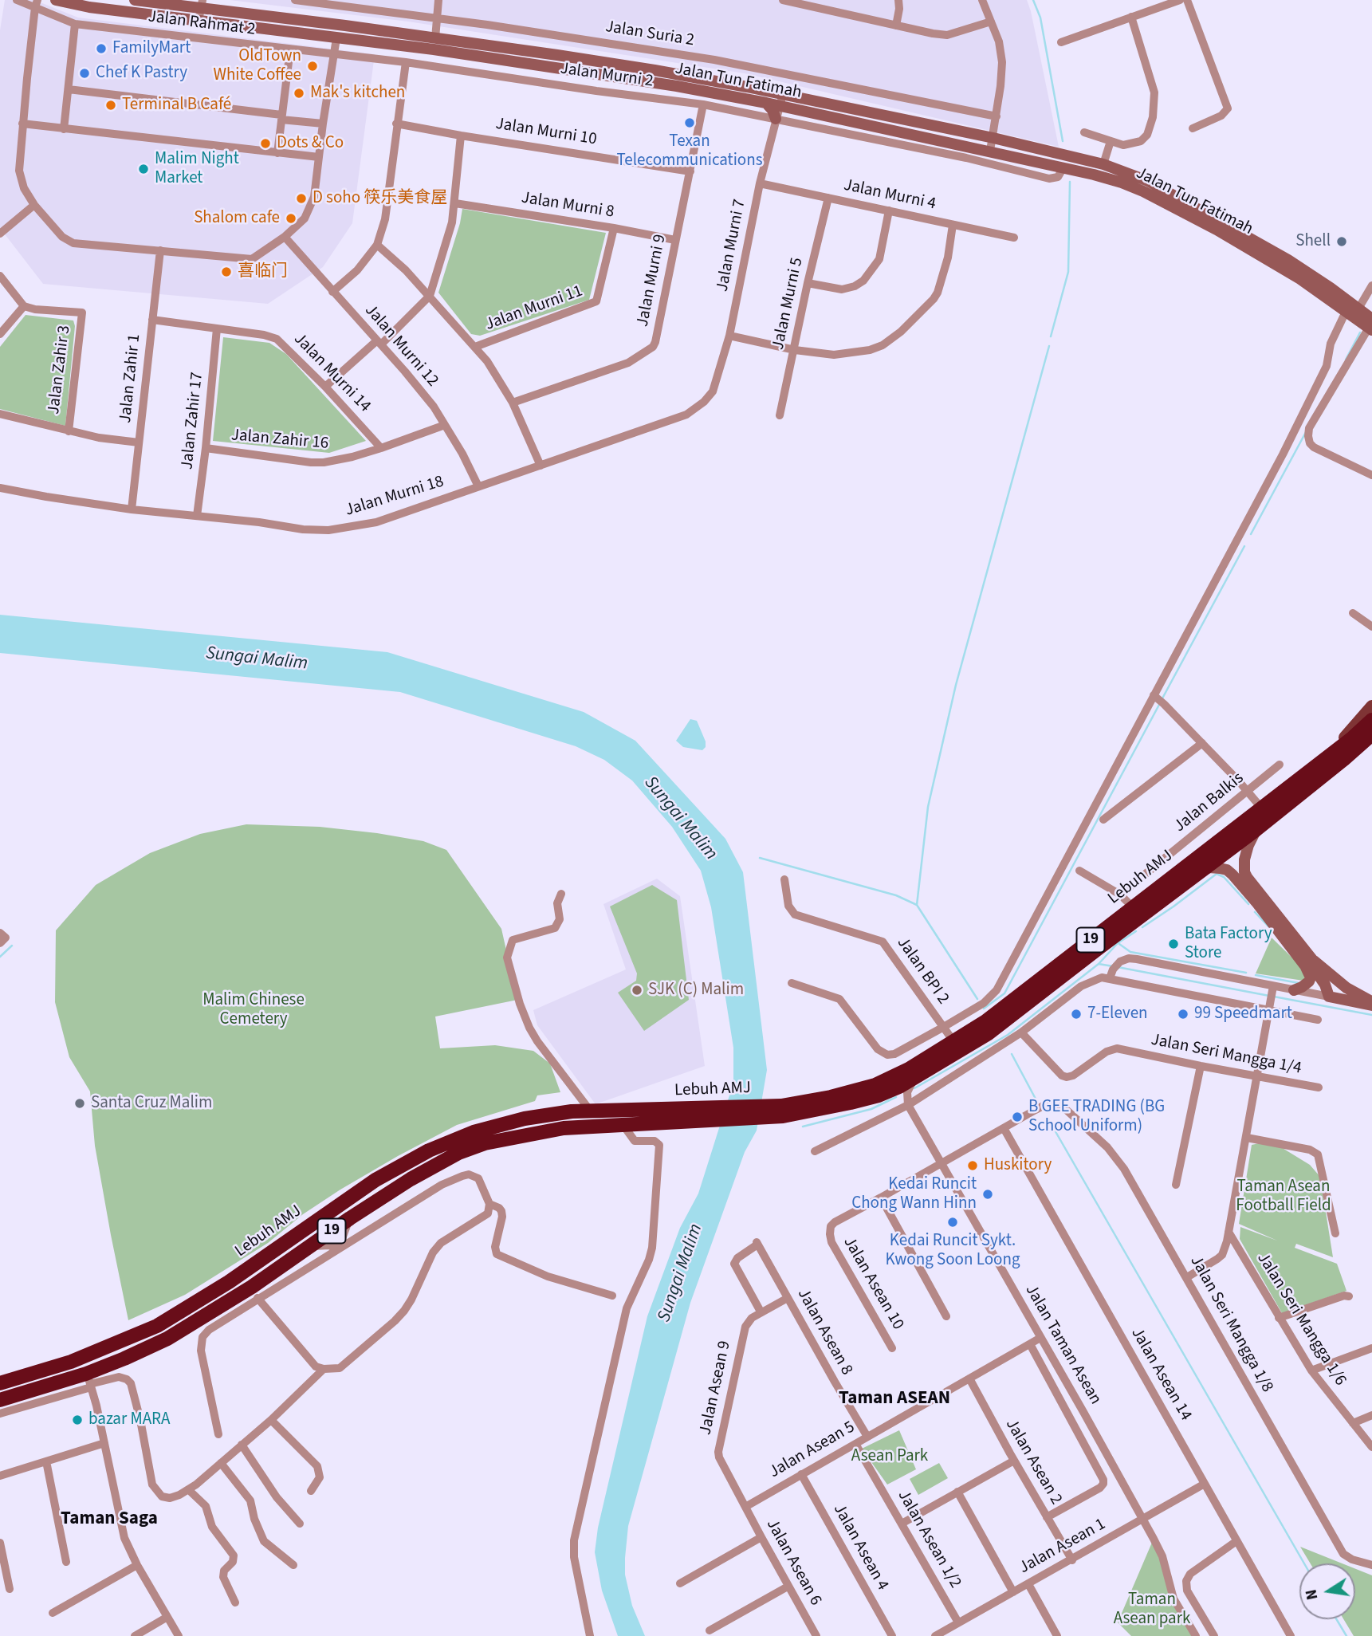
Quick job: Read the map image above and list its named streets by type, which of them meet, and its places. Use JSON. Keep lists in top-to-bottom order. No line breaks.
{"streets":{"highway":["Lebuh AMJ","19"],"main road":["Jalan Tun Fatimah"],"street":["Jalan Rahmat 2","Jalan Suria 2","Jalan Murni 2","Jalan Murni 10","Jalan Murni 4","Jalan Murni 8","Jalan Murni 7","Jalan Murni 9","Jalan Murni 5","Jalan Murni 11","Jalan Murni 12","Jalan Zahir 3","Jalan Murni 14","Jalan Zahir 1","Jalan Zahir 17","Jalan Zahir 16","Jalan Murni 18","Jalan Balkis","Jalan BPI 2","Jalan Seri Mangga 1/4","Jalan Asean 10","Jalan Seri Mangga 1/6","Jalan Seri Mangga 1/8","Jalan Asean 8","Jalan Taman Asean","Jalan Asean 14","Jalan Asean 9","Jalan Asean 5","Jalan Asean 2","Jalan Asean 1/2","Jalan Asean 1","Jalan Asean 4","Jalan Asean 6"]},"crossings":[["Jalan Rahmat 2","Jalan Murni 2"],["Jalan Murni 2","Jalan Tun Fatimah"],["Jalan Murni 2","Jalan Murni 7"],["Jalan Murni 2","Jalan Murni 9"],["Jalan Tun Fatimah","Jalan Murni 7"],["Jalan Murni 10","Jalan Murni 9"],["Jalan Murni 4","Jalan Murni 7"],["Jalan Murni 4","Jalan Murni 5"],["Jalan Murni 8","Jalan Murni 9"],["Jalan Murni 8","Jalan Murni 11"],["Jalan Murni 7","Jalan Murni 18"],["Jalan Murni 12","Jalan Zahir 16"],["Jalan Murni 12","Jalan Murni 18"],["Jalan Murni 14","Jalan Zahir 1"],["Jalan Murni 14","Jalan Zahir 17"],["Jalan Murni 14","Jalan Zahir 16"],["Jalan Zahir 1","Jalan Murni 18"],["Jalan Zahir 17","Jalan Zahir 16"],["Jalan Zahir 17","Jalan Murni 18"],["Lebuh AMJ","Jalan BPI 2"],["Jalan Seri Mangga 1/8","Jalan Asean 14"],["Jalan Asean 8","Jalan Asean 9"],["Jalan Asean 8","Jalan Asean 5"],["Jalan Taman Asean","Jalan Asean 5"],["Jalan Taman Asean","Jalan Asean 1"],["Jalan Asean 14","Jalan Asean 1"],["Jalan Asean 9","Jalan Asean 5"],["Jalan Asean 9","Jalan Asean 6"],["Jalan Asean 5","Jalan Asean 2"],["Jalan Asean 5","Jalan Asean 1/2"],["Jalan Asean 5","Jalan Asean 4"],["Jalan Asean 5","Jalan Asean 6"],["Jalan Asean 2","Jalan Asean 1"],["Jalan Asean 1/2","Jalan Asean 1"]],"districts":["Taman ASEAN","Taman Saga"],"water":["Sungai Malim"],"parks":["Malim Chinese Cemetery","Taman Asean Football Field","Asean Park","Taman Asean park"],"places":["FamilyMart","OldTown White Coffee","Chef K Pastry","Mak's kitchen","Terminal B Café","Texan Telecommunications","Dots & Co","Malim Night Market","D soho 筷乐美食屋","Shalom cafe","Shell","喜临门","Bata Factory Store","SJK (C) Malim","7-Eleven","99 Speedmart","Santa Cruz Malim","B GEE TRADING (BG School Uniform)","Huskitory","Kedai Runcit Chong Wann Hinn","Kedai Runcit Sykt. Kwong Soon Loong","bazar MARA"],"north":"left"}
